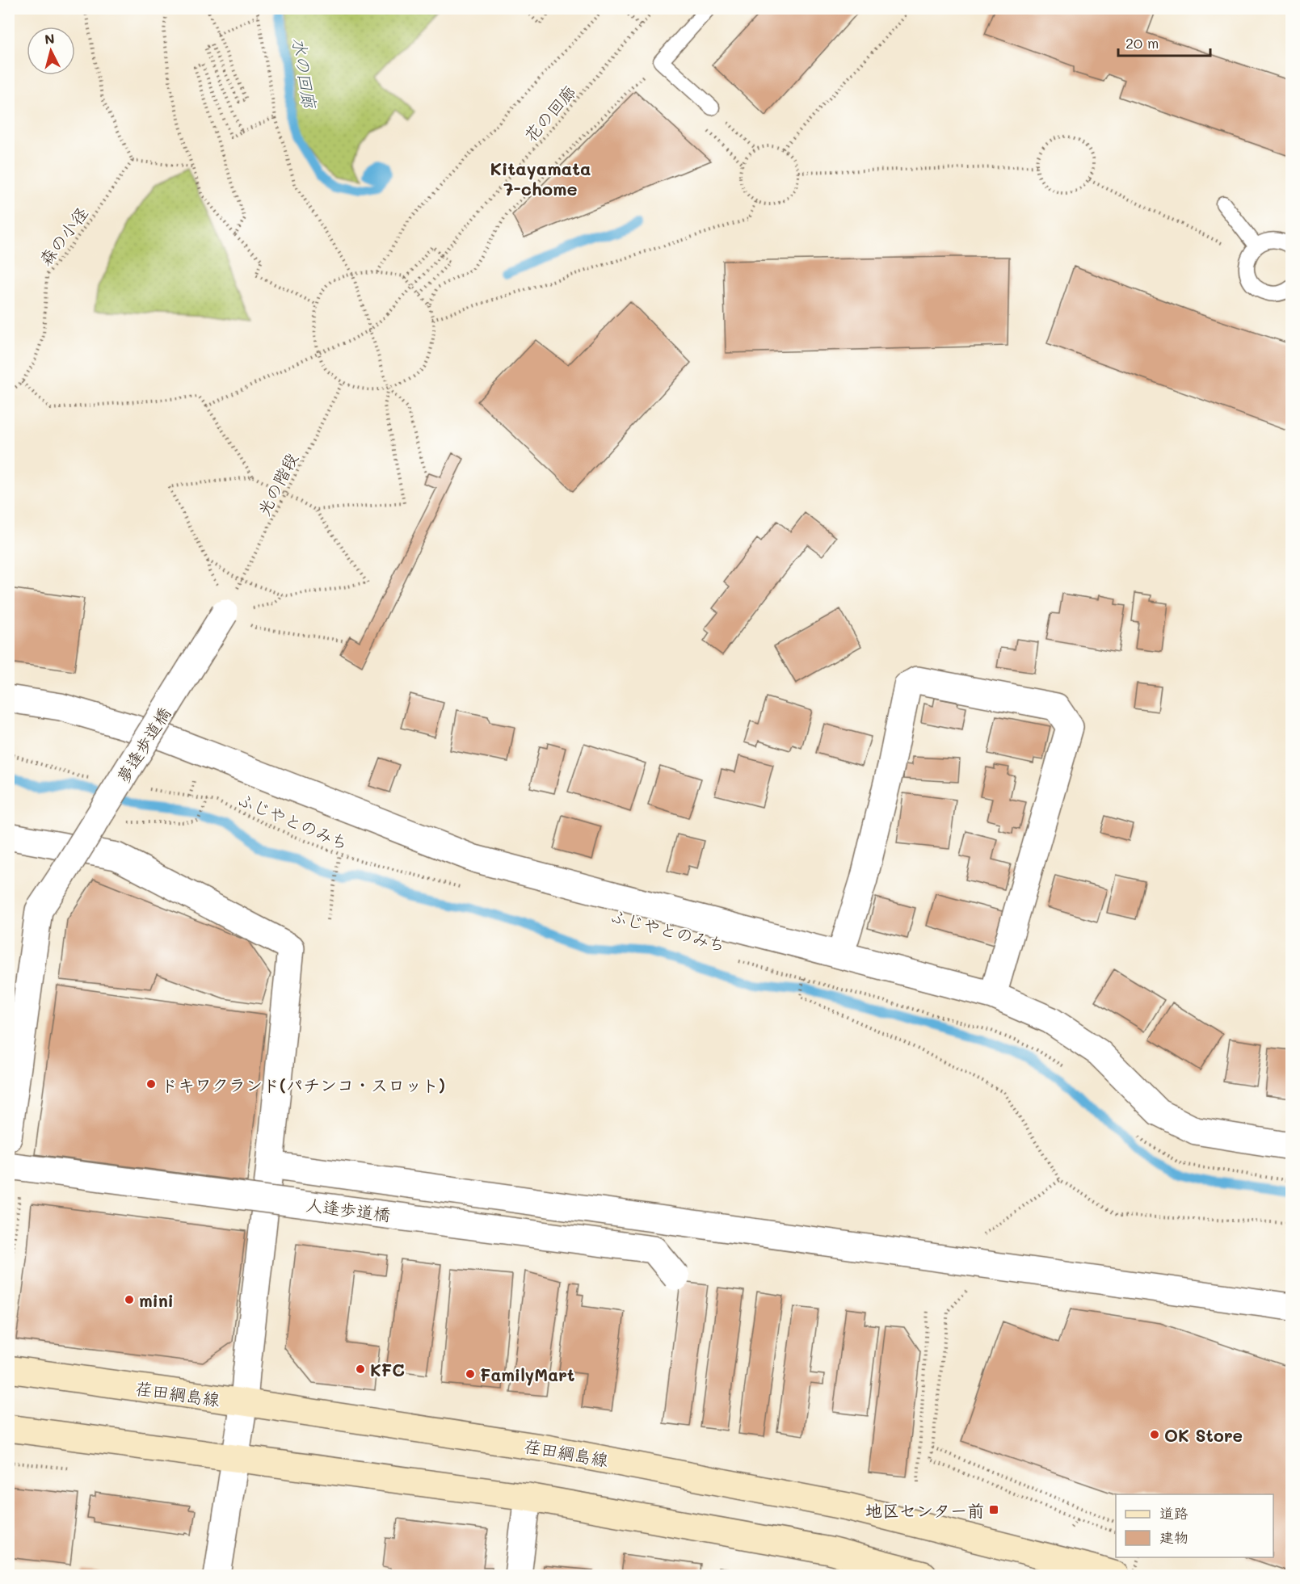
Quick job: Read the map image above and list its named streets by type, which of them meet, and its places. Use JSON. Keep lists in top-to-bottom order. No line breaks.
{"streets":{"main road":["荏田綱島線"],"street":["夢逢歩道橋","人逢歩道橋"],"path":["花の回廊","森の小径","光の階段","ふじやとのみち"]},"districts":["Kitayamata 7-chome"],"water":["水の回廊"],"places":{"other":["ドキワクランド(パチンコ・スロット)","mini","KFC","FamilyMart","OK Store"],"transit":["地区センター前"]},"legend":["道路","建物"],"scale_bar":"20 m","north":"top"}
